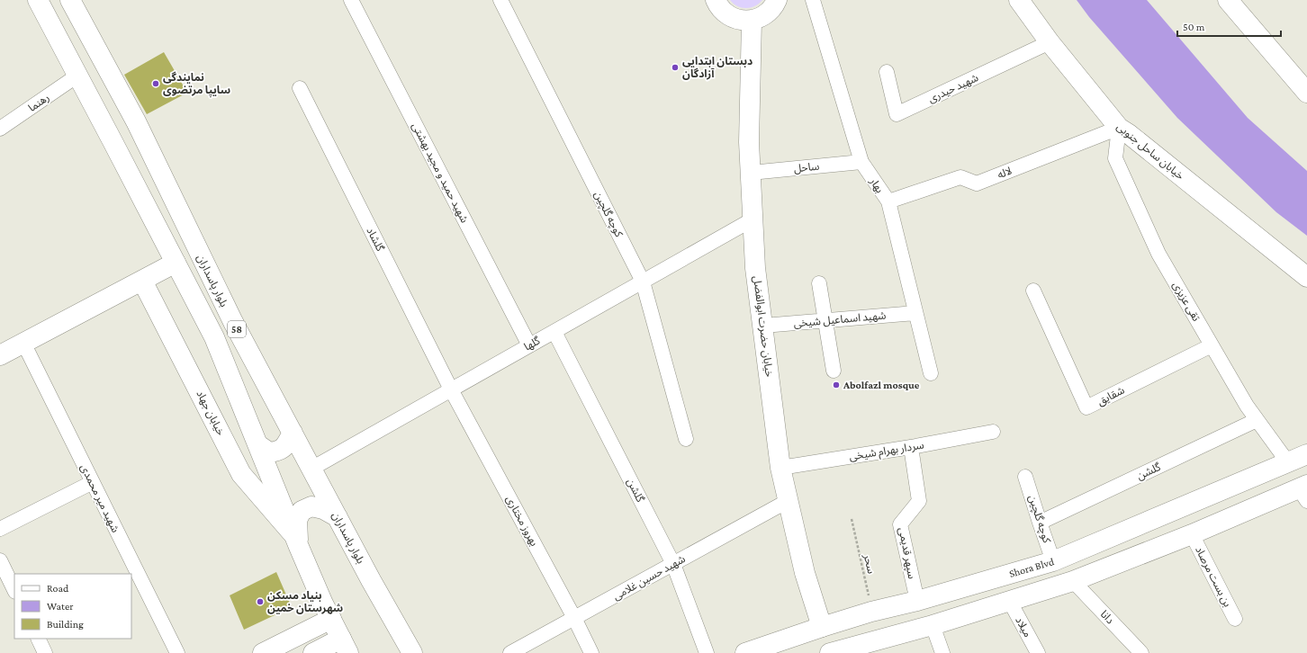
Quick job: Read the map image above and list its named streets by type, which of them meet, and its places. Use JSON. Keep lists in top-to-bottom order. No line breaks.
{"streets":{"main road":["خیابان ساحل جنوبی","بلوار پاسداران","خیابان حضرت ابوالفضل","58","خیابان جهاد","Shora Blvd"],"street":["شهید حیدری","رهنما","ساحل","شهید حمید و مجید بهشتی","لاله","بهار","کوچه گلچین","گلشاد","تقی عزیزی","شهید اسماعیل شیخی","گلها","شقایق","سردار بهرام شیخی","گلشن","شهید میر محمدی","بهروز مختاری","سپهر قدیمی","بن بست مرصاد","شهید حسین غلامی","دانا","میلاد"],"path":["سحر"]},"crossings":[["شهید حیدری","خیابان ساحل جنوبی"],["رهنما","58"],["خیابان ساحل جنوبی","لاله"],["خیابان ساحل جنوبی","تقی عزیزی"],["ساحل","بهار"],["ساحل","خیابان حضرت ابوالفضل"],["شهید حمید و مجید بهشتی","گلها"],["لاله","بهار"],["لاله","تقی عزیزی"],["بهار","شهید اسماعیل شیخی"],["کوچه گلچین","گلها"],["کوچه گلچین","گلشن"],["کوچه گلچین","Shora Blvd"],["گلشاد","گلها"],["گلشاد","بهروز مختاری"],["بلوار پاسداران","گلها"],["تقی عزیزی","شقایق"],["تقی عزیزی","گلشن"],["تقی عزیزی","Shora Blvd"],["شهید اسماعیل شیخی","خیابان حضرت ابوالفضل"],["خیابان حضرت ابوالفضل","گلها"],["خیابان حضرت ابوالفضل","سردار بهرام شیخی"],["خیابان حضرت ابوالفضل","Shora Blvd"],["خیابان حضرت ابوالفضل","شهید حسین غلامی"],["58","خیابان جهاد"],["گلها","گلشن"],["گلها","بهروز مختاری"],["سردار بهرام شیخی","سپهر قدیمی"],["گلشن","شهید حسین غلامی"],["بهروز مختاری","شهید حسین غلامی"],["سپهر قدیمی","Shora Blvd"],["سحر","Shora Blvd"]],"places":["دبستان ابتدایی آزادگان","نمایندگی سایپا مرتضوی","Abolfazl mosque","بنیاد مسکن شهرستان خمین"],"legend":["Road","Water","Building"],"scale_bar":"50 m"}
